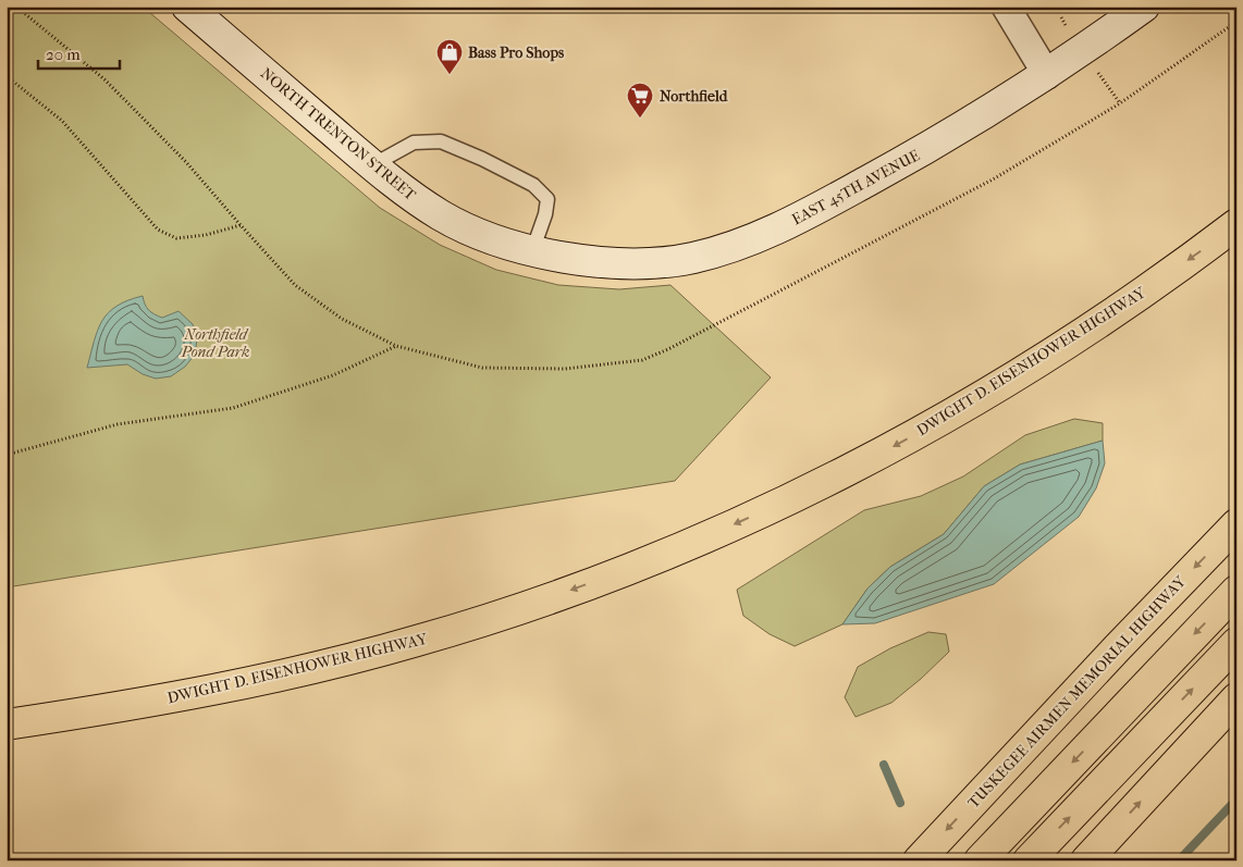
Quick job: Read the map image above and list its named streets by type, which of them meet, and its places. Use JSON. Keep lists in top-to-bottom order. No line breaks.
{"streets":{"highway":["DWIGHT D. EISENHOWER HIGHWAY","TUSKEGEE AIRMEN MEMORIAL HIGHWAY"],"street":["NORTH TRENTON STREET","EAST 45TH AVENUE"]},"crossings":[["NORTH TRENTON STREET","EAST 45TH AVENUE"]],"one_way":["DWIGHT D. EISENHOWER HIGHWAY"],"parks":["Northfield Pond Park"],"places":{"shop":["Bass Pro Shops"],"supermarket":["Northfield"]},"scale_bar":"20 m"}
